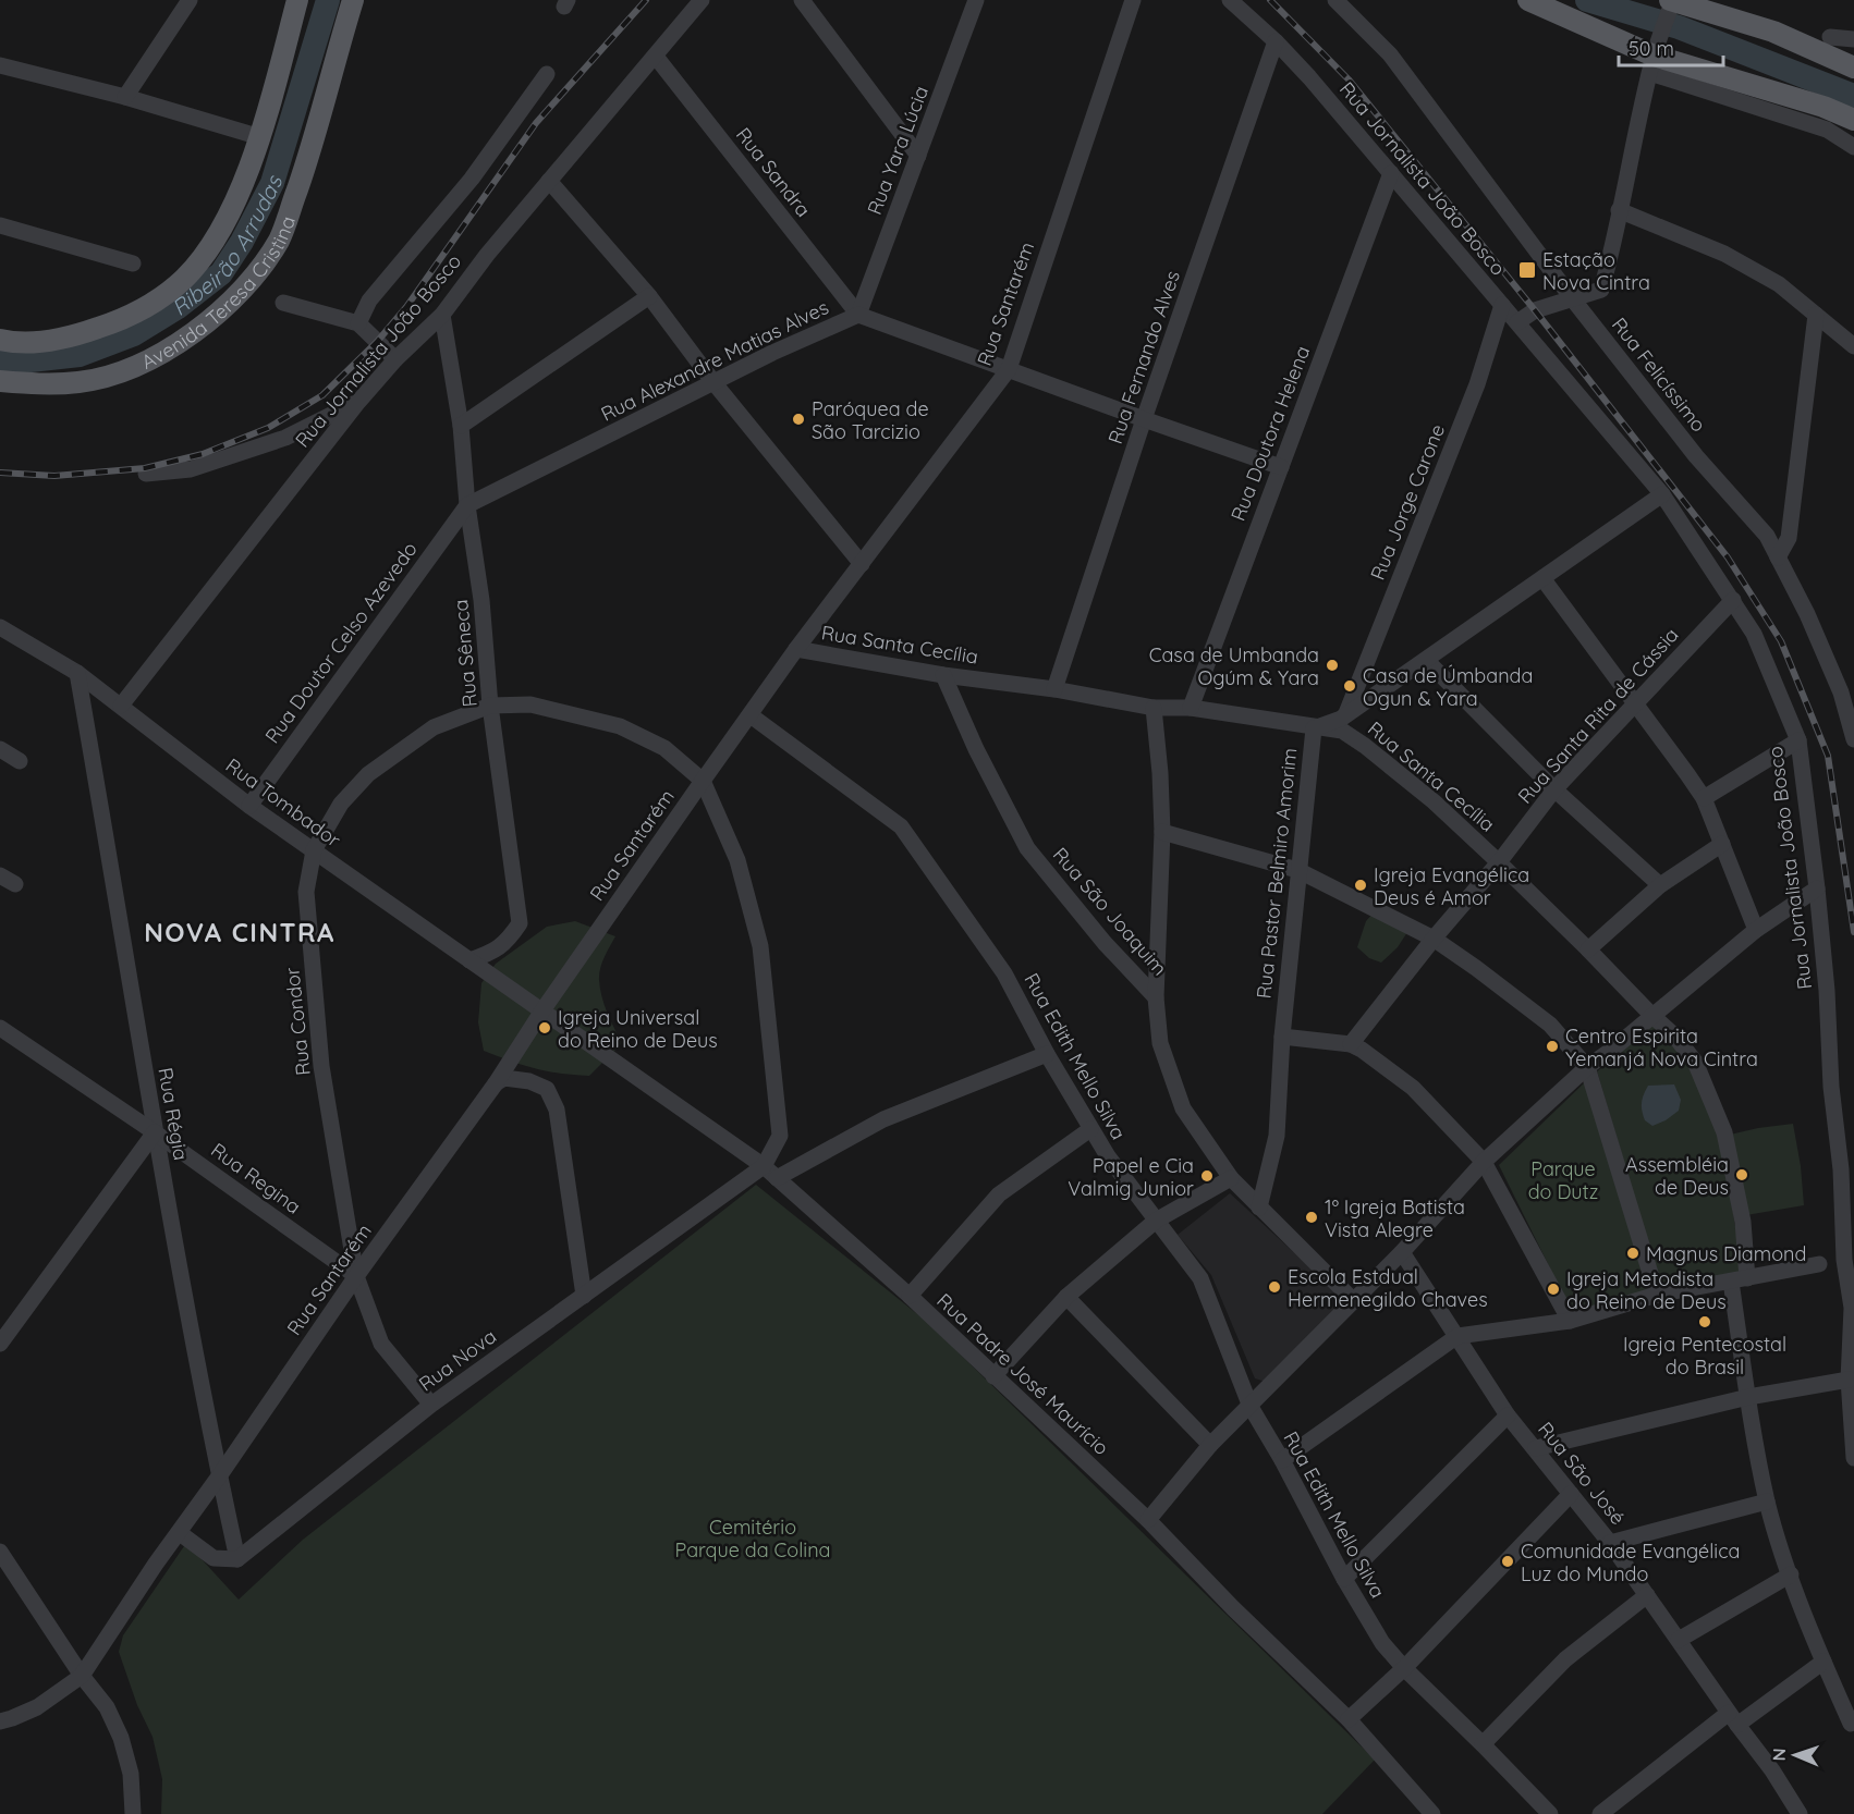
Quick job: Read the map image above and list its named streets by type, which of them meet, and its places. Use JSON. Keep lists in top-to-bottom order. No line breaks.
{"streets":{"main road":["Avenida Teresa Cristina"],"street":["Rua Yara Lúcia","Rua Sandra","Rua Jornalista João Bosco","Rua Santarém","Rua Fernando Alves","Rua Alexandre Matias Alves","Rua Felicíssimo","Rua Doutora Helena","Rua Jorge Carone","Rua Doutor Celso Azevedo","Rua Santa Cecília","Rua Sêneca","Rua Santa Rita de Cássia","Rua Tombador","Rua Pastor Belmiro Amorim","Rua São Joaquim","Rua Condor","Rua Edith Mello Silva","Rua Régia","Rua Regina","Rua Nova","Rua Padre José Maurício","Rua São José"]},"crossings":[["Rua Yara Lúcia","Rua Sandra"],["Rua Yara Lúcia","Rua Alexandre Matias Alves"],["Rua Sandra","Rua Jornalista João Bosco"],["Rua Sandra","Rua Alexandre Matias Alves"],["Rua Jornalista João Bosco","Rua Fernando Alves"],["Rua Jornalista João Bosco","Rua Doutora Helena"],["Rua Jornalista João Bosco","Rua Jorge Carone"],["Rua Jornalista João Bosco","Rua Sêneca"],["Rua Jornalista João Bosco","Rua Santa Rita de Cássia"],["Rua Jornalista João Bosco","Rua Tombador"],["Rua Jornalista João Bosco","Rua Pastor Belmiro Amorim"],["Rua Santarém","Rua Alexandre Matias Alves"],["Rua Santarém","Rua Santa Cecília"],["Rua Santarém","Rua Tombador"],["Rua Santarém","Rua Condor"],["Rua Santarém","Rua Edith Mello Silva"],["Rua Santarém","Rua Régia"],["Rua Santarém","Rua Regina"],["Rua Santarém","Rua Padre José Maurício"],["Rua Fernando Alves","Rua Alexandre Matias Alves"],["Rua Fernando Alves","Rua Santa Cecília"],["Rua Alexandre Matias Alves","Rua Doutora Helena"],["Rua Alexandre Matias Alves","Rua Doutor Celso Azevedo"],["Rua Alexandre Matias Alves","Rua Sêneca"],["Rua Doutora Helena","Rua Santa Cecília"],["Rua Jorge Carone","Rua Pastor Belmiro Amorim"],["Rua Doutor Celso Azevedo","Rua Sêneca"],["Rua Doutor Celso Azevedo","Rua Tombador"],["Rua Santa Cecília","Rua Santa Rita de Cássia"],["Rua Santa Cecília","Rua Pastor Belmiro Amorim"],["Rua Santa Cecília","Rua São Joaquim"],["Rua Sêneca","Rua Tombador"],["Rua Sêneca","Rua Condor"],["Rua Tombador","Rua Condor"],["Rua Tombador","Rua Régia"],["Rua Tombador","Rua Padre José Maurício"],["Rua Pastor Belmiro Amorim","Rua São Joaquim"],["Rua Condor","Rua Regina"],["Rua Condor","Rua Nova"],["Rua Condor","Rua Padre José Maurício"],["Rua Régia","Rua Regina"],["Rua Régia","Rua Nova"],["Rua Nova","Rua Padre José Maurício"]],"districts":["NOVA CINTRA"],"water":["Ribeirão Arrudas"],"parks":["Parque do Dutz","Cemitério Parque da Colina"],"places":{"transit":["Estação Nova Cintra"],"other":["Paróquea de São Tarcizio","Casa de Umbanda Ogúm & Yara","Casa de Úmbanda Ogun & Yara","Igreja Evangélica Deus é Amor","Igreja Universal do Reino de Deus","Centro Espirita Yemanjá Nova Cintra","Assembléia de Deus","Papel e Cia Valmig Junior","1º Igreja Batista Vista Alegre","Magnus Diamond","Escola Estdual Hermenegildo Chaves","Igreja Metodista do Reino de Deus","Igreja Pentecostal do Brasil","Comunidade Evangélica Luz do Mundo"]},"scale_bar":"50 m","north":"left"}
